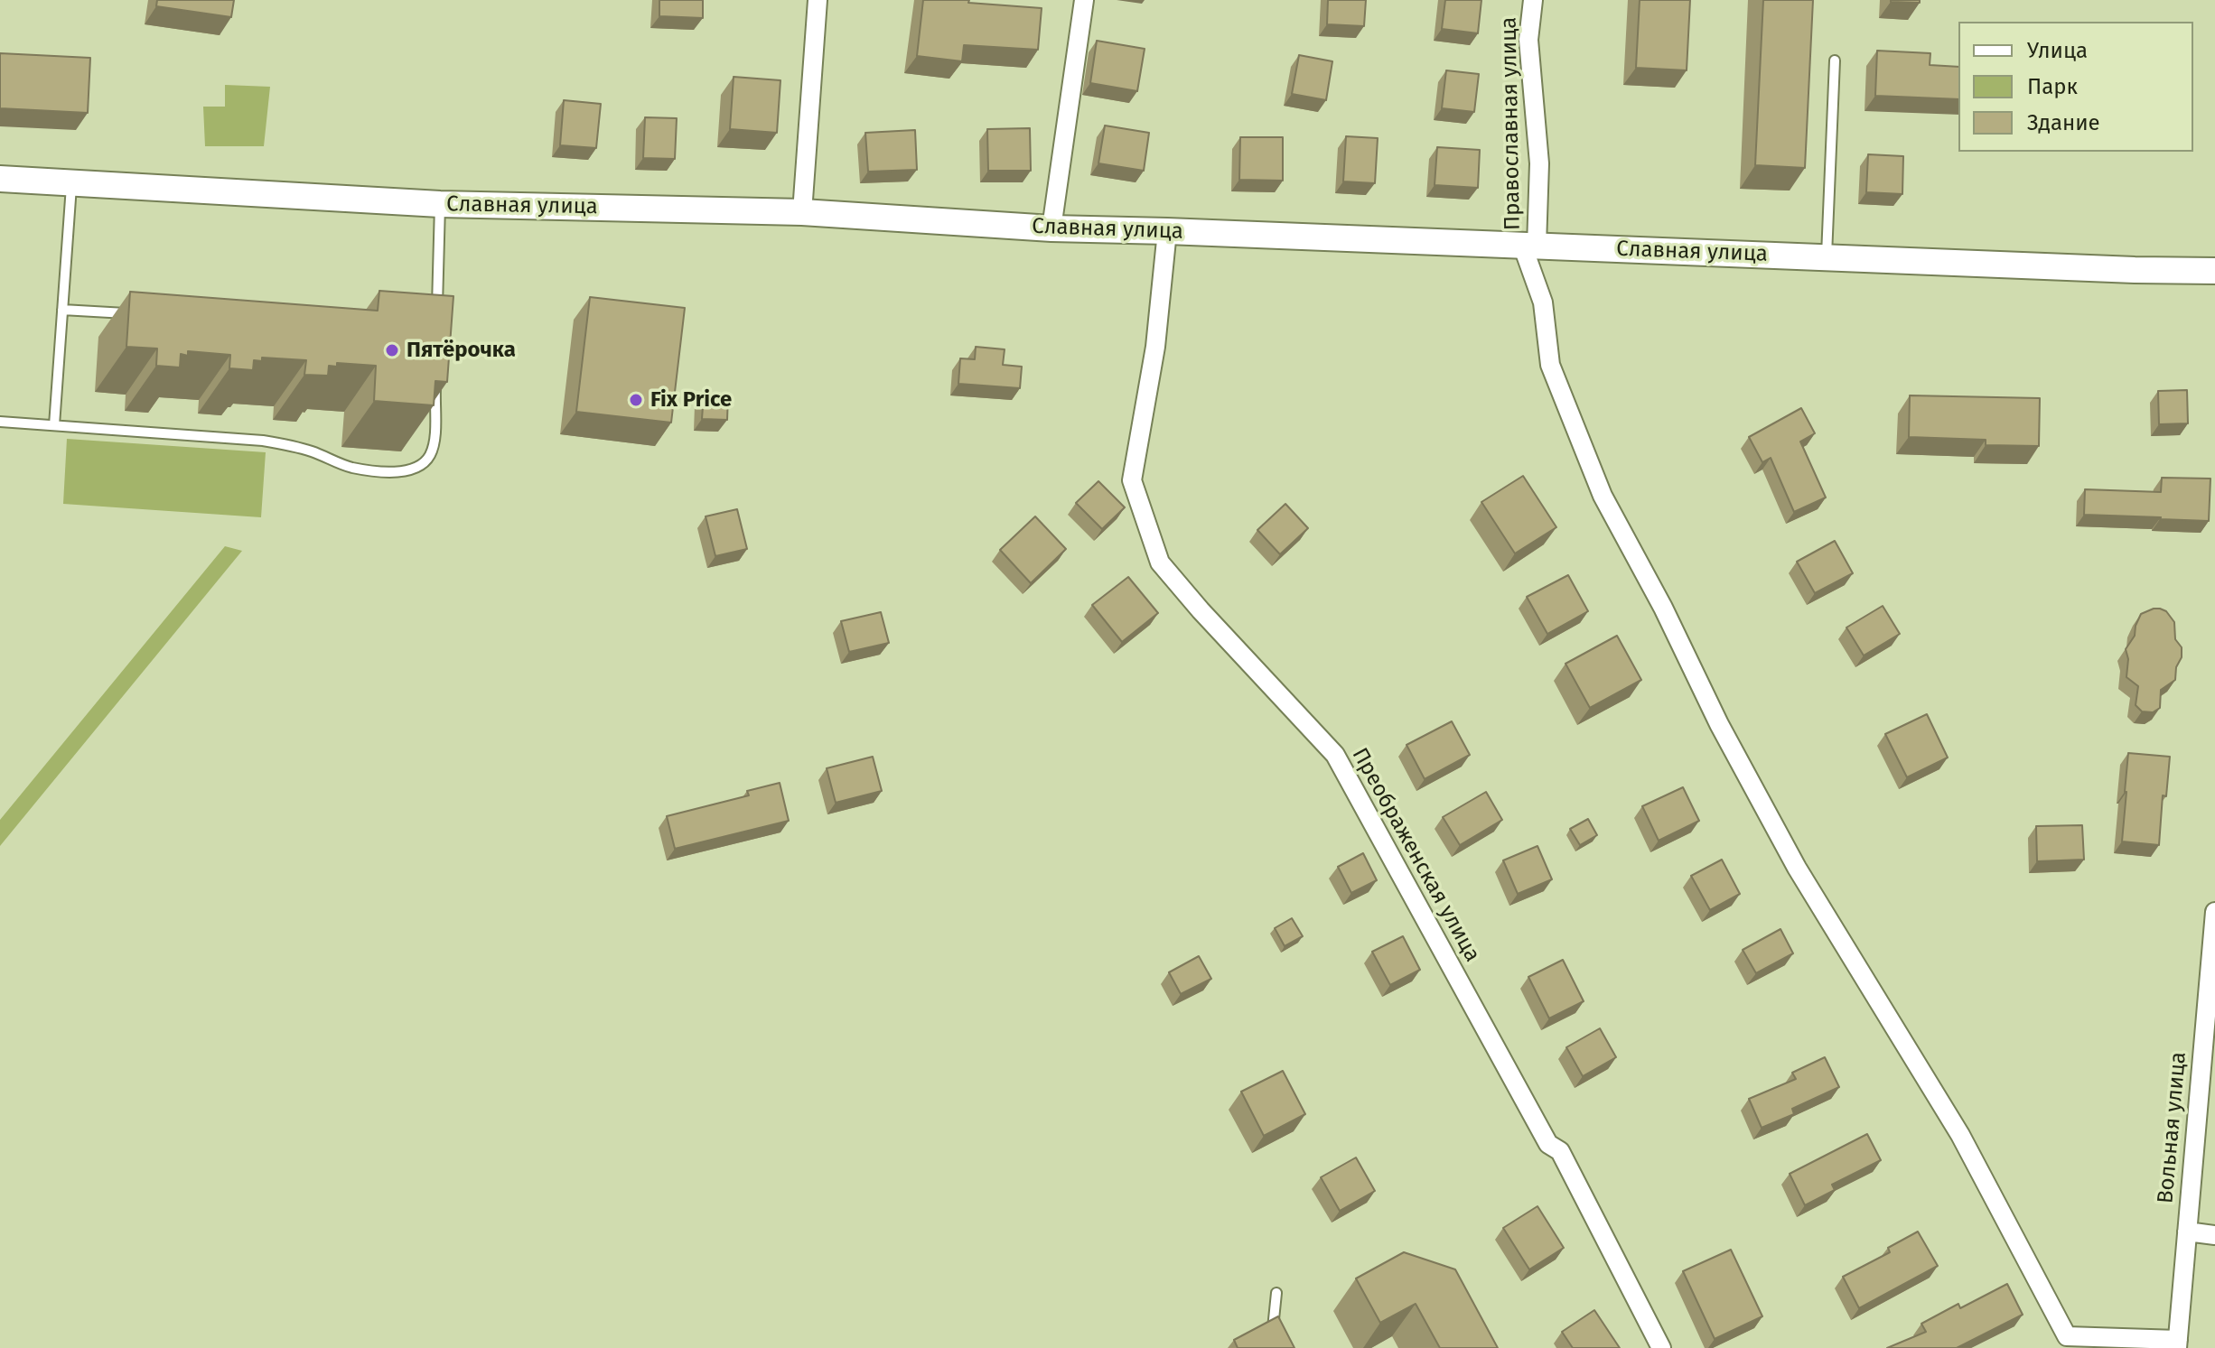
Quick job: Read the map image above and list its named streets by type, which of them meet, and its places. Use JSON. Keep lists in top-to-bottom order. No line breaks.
{"streets":{"street":["Православная улица","Славная улица","Преображенская улица","Вольная улица"]},"crossings":[["Православная улица","Славная улица"],["Славная улица","Преображенская улица"]],"places":["Пятёрочка","Fix Price"],"legend":["Улица","Парк","Здание"]}
